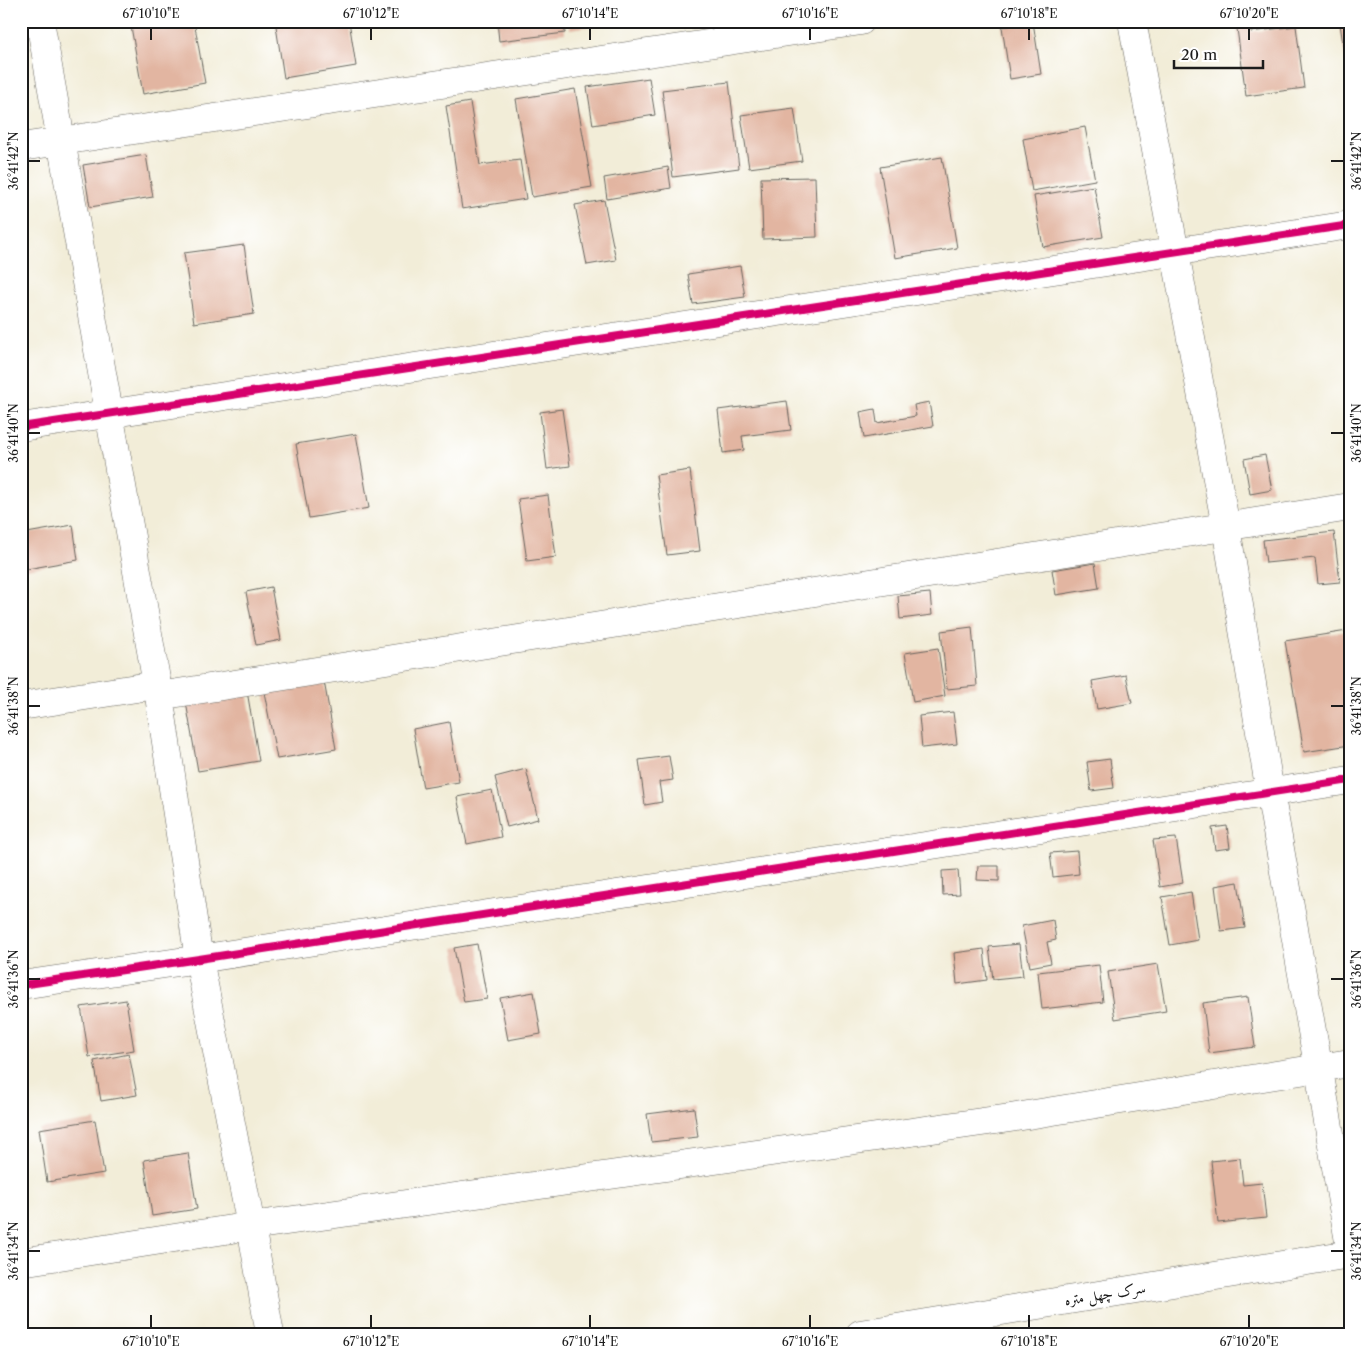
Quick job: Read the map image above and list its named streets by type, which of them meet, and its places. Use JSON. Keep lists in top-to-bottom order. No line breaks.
{"streets":{"street":["سرک چهل متره"]},"scale_bar":"20 m","coordinates":["67°10'10\"E","67°10'12\"E","67°10'14\"E","67°10'16\"E","67°10'18\"E","67°10'20\"E","36°41'42\"N","36°41'40\"N","36°41'38\"N","36°41'36\"N","36°41'34\"N"]}
